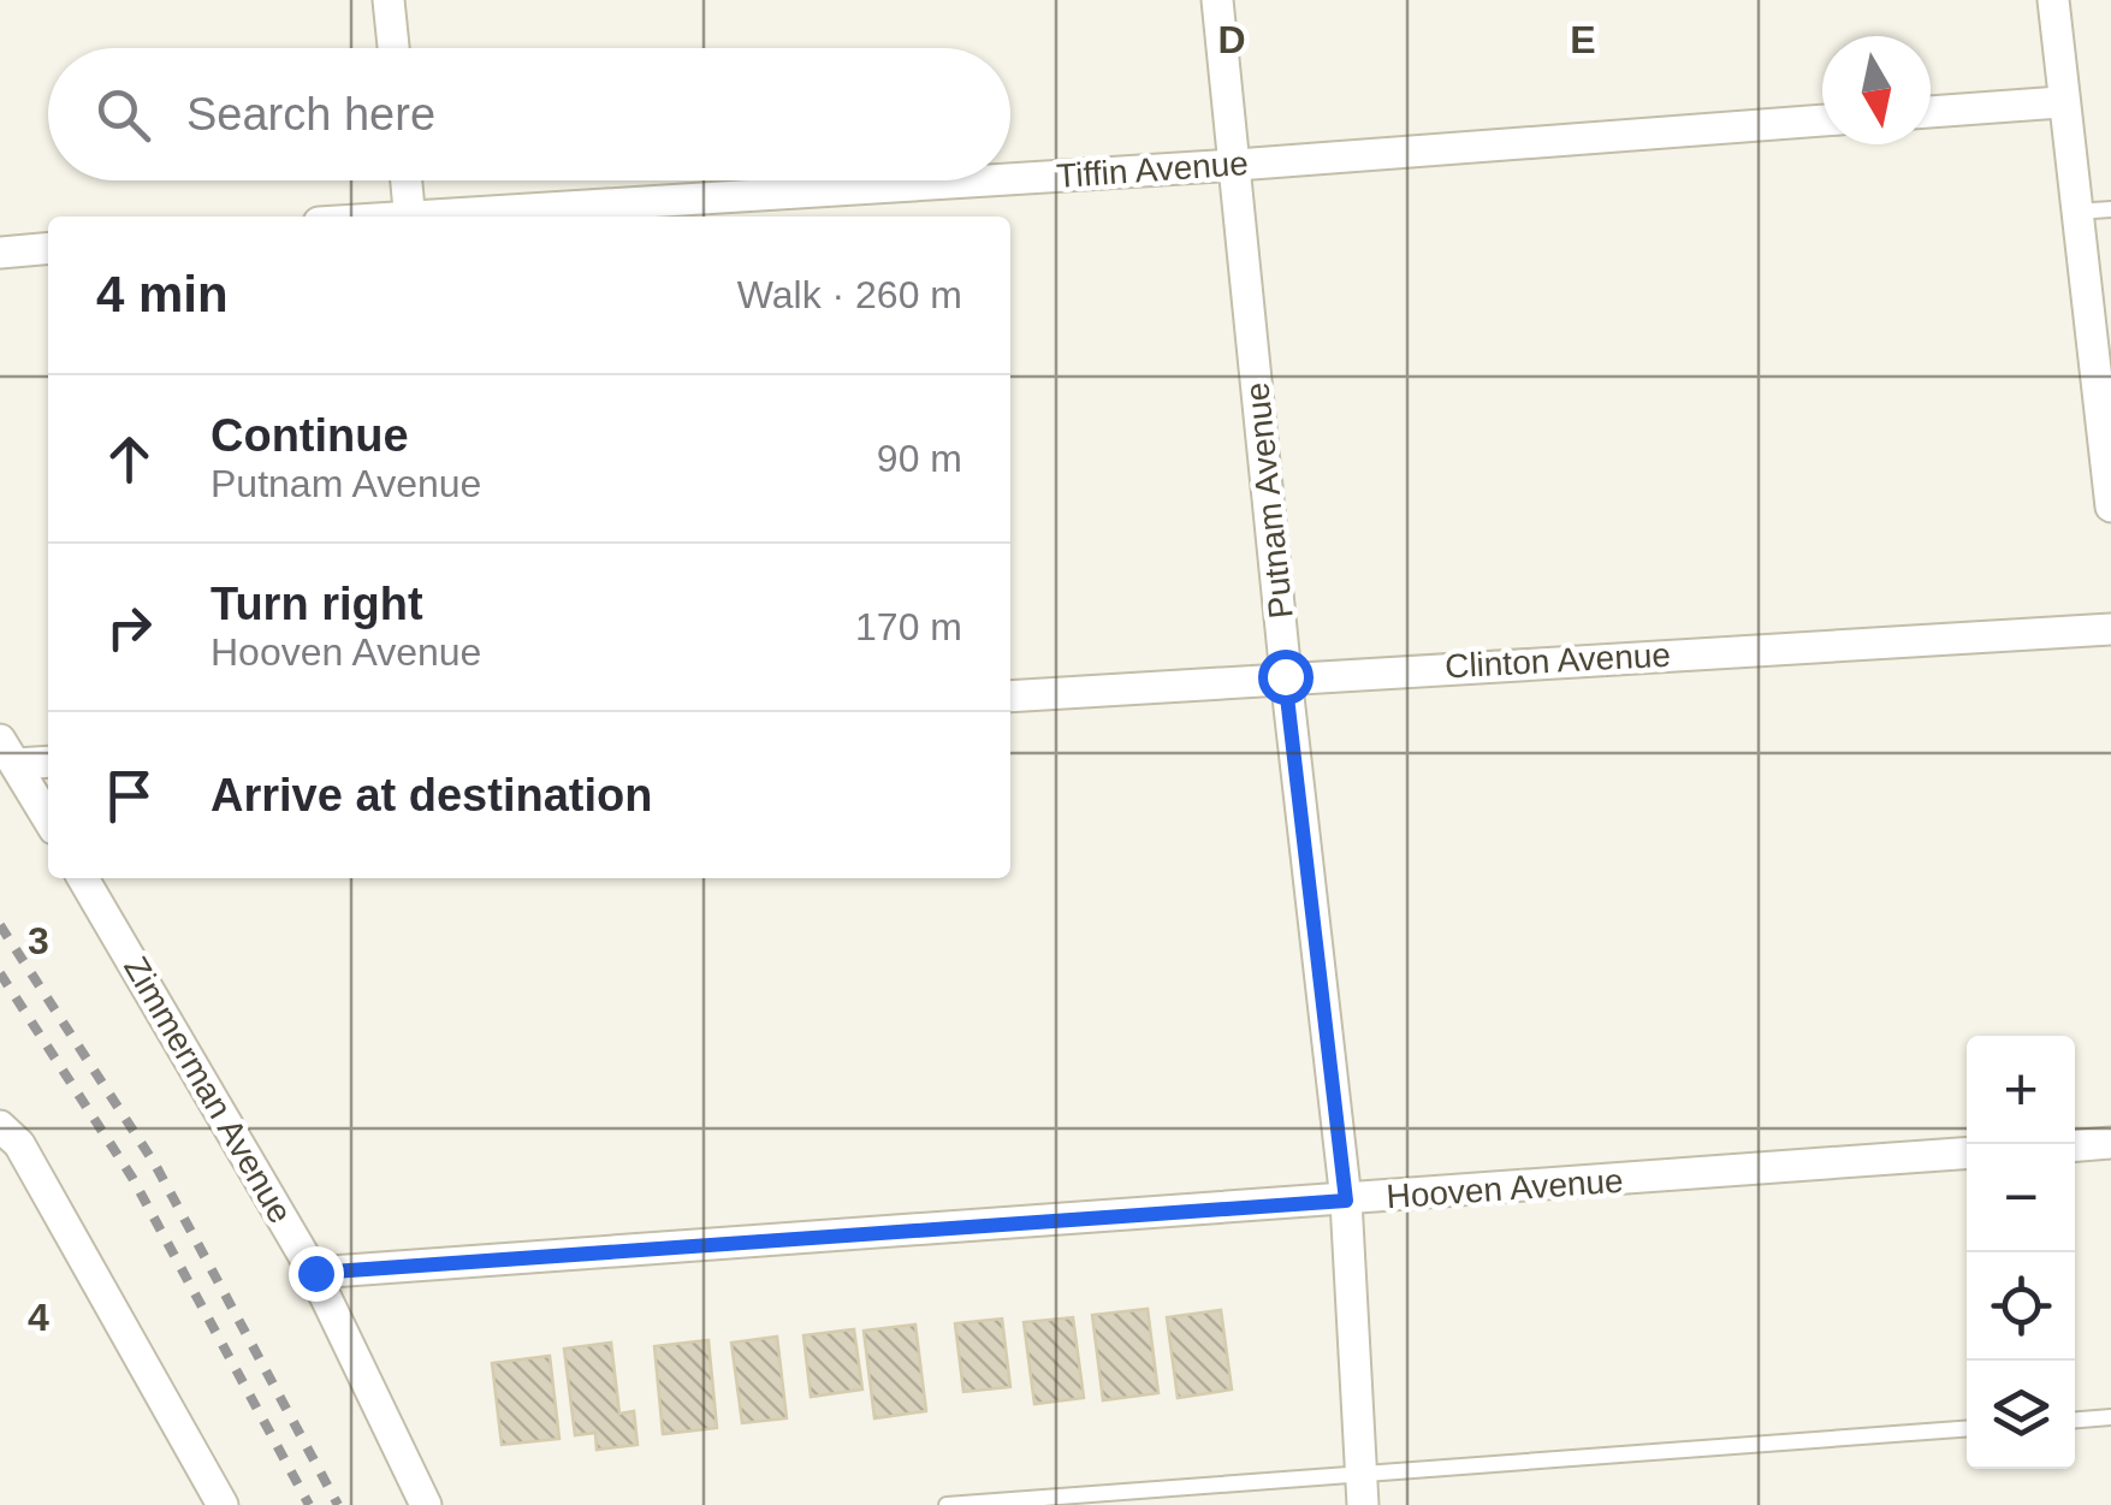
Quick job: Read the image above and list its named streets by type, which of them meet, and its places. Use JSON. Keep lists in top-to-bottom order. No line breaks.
{"streets":{"street":["Tiffin Avenue","Putnam Avenue","Clinton Avenue","Zimmerman Avenue","Hooven Avenue"]},"crossings":[["Tiffin Avenue","Putnam Avenue"],["Putnam Avenue","Clinton Avenue"],["Putnam Avenue","Hooven Avenue"],["Zimmerman Avenue","Hooven Avenue"]],"north":"bottom","page":{"search":"Search here","heading":["4 min","Walk · 260 m"],"list":[["Continue","Putnam Avenue","90 m"],["Turn right","Hooven Avenue","170 m"],"Arrive at destination"],"map_buttons":["+","−"]},"grid":{"columns":["D","E"],"rows":["3","4"]}}
